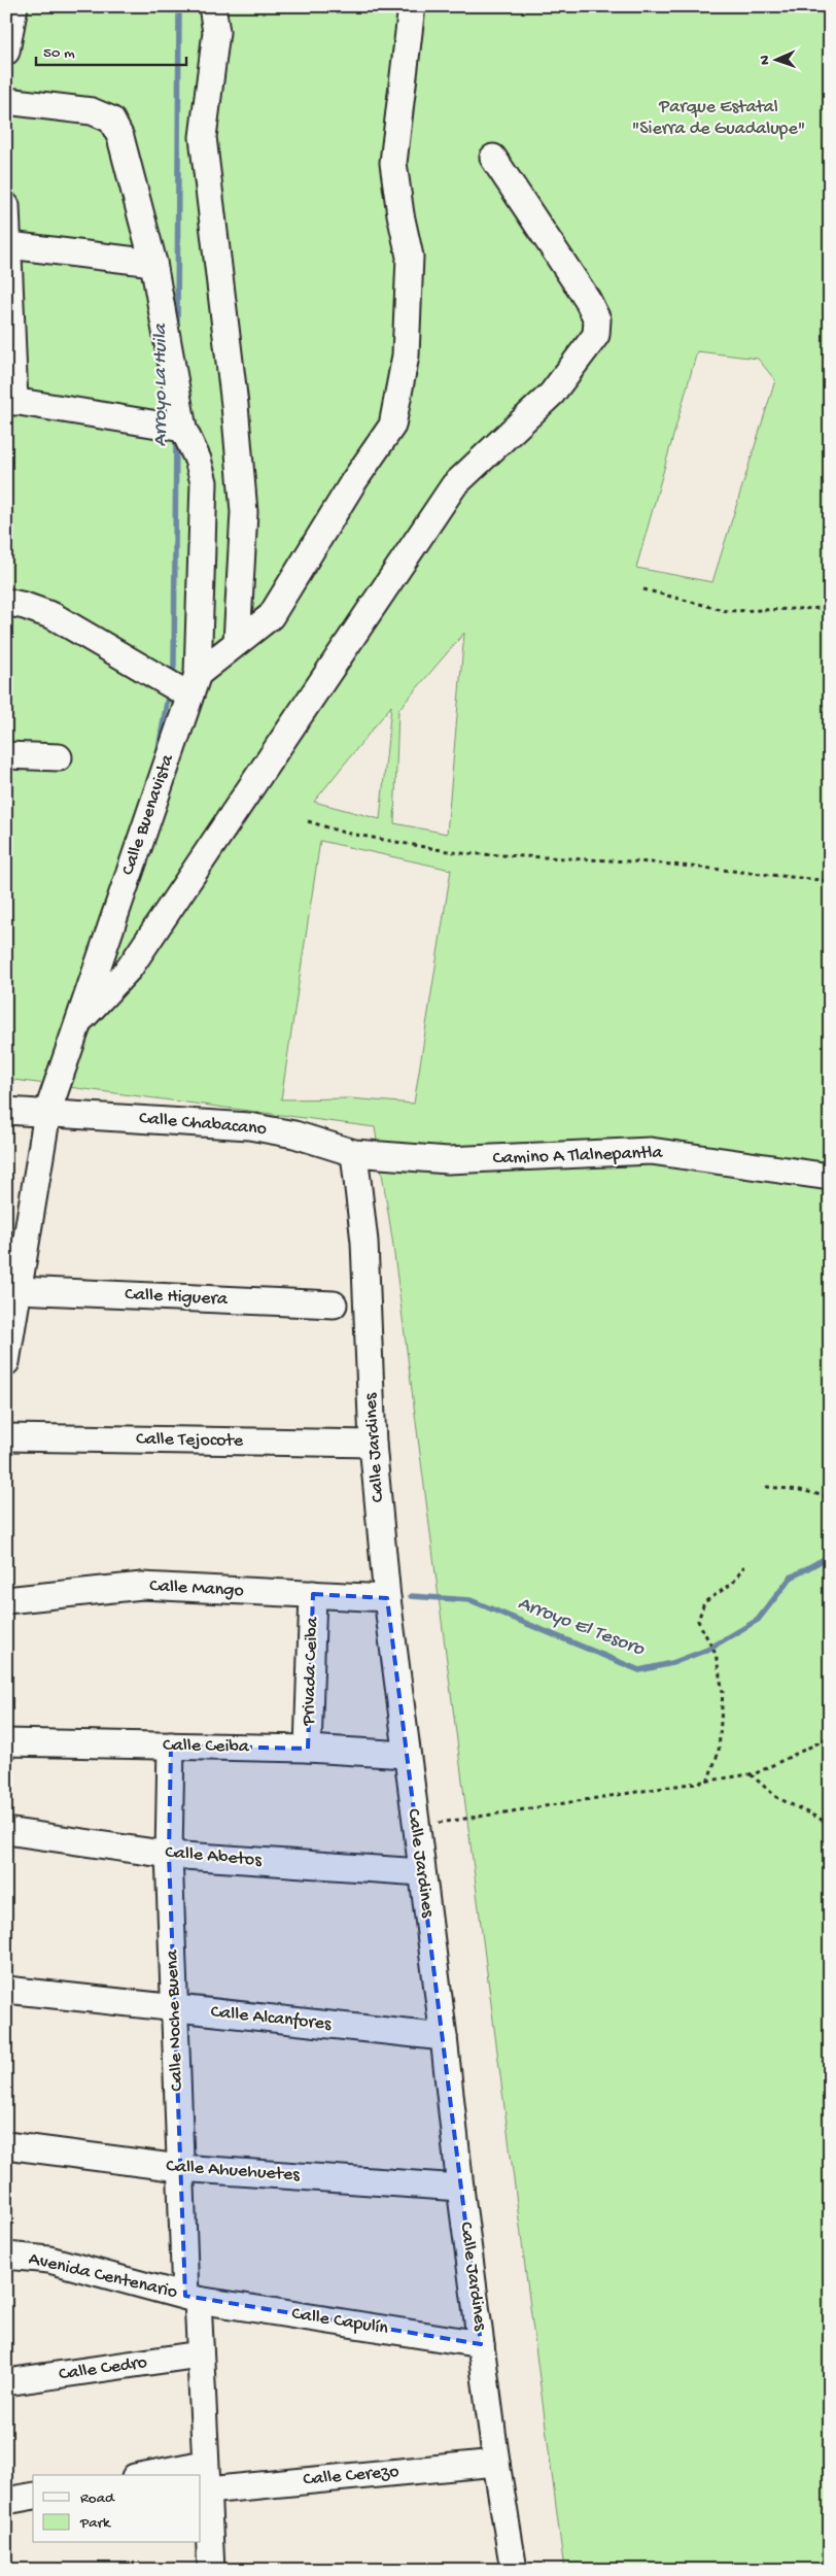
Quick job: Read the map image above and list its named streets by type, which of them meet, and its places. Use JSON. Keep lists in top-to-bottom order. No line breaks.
{"streets":{"street":["Calle Buenavista","Calle Chabacano","Camino A Tlalnepantla","Calle Higuera","Calle Tejocote","Calle Jardines","Calle Mango","Privada Ceiba","Calle Ceiba","Calle Abetos","Calle Alcanfores","Calle Noche Buena","Calle Ahuehuetes","Avenida Centenario","Calle Capulín","Calle Cedro","Calle Cerezo"]},"crossings":[["Calle Buenavista","Calle Chabacano"],["Calle Buenavista","Calle Higuera"],["Calle Chabacano","Camino A Tlalnepantla"],["Calle Chabacano","Calle Jardines"],["Camino A Tlalnepantla","Calle Jardines"],["Calle Tejocote","Calle Jardines"],["Calle Jardines","Calle Mango"],["Calle Jardines","Calle Ceiba"],["Calle Jardines","Calle Abetos"],["Calle Jardines","Calle Alcanfores"],["Calle Jardines","Calle Ahuehuetes"],["Calle Jardines","Calle Capulín"],["Calle Jardines","Calle Cerezo"],["Calle Mango","Privada Ceiba"],["Privada Ceiba","Calle Ceiba"],["Calle Ceiba","Calle Noche Buena"],["Calle Abetos","Calle Noche Buena"],["Calle Alcanfores","Calle Noche Buena"],["Calle Noche Buena","Calle Ahuehuetes"],["Calle Noche Buena","Avenida Centenario"],["Calle Noche Buena","Calle Capulín"],["Calle Noche Buena","Calle Cedro"],["Calle Noche Buena","Calle Cerezo"],["Avenida Centenario","Calle Capulín"]],"water":["Arroyo La Huila","Arroyo El Tesoro"],"parks":["Parque Estatal \"Sierra de Guadalupe\""],"legend":["Road","Park"],"scale_bar":"50 m","north":"left"}
